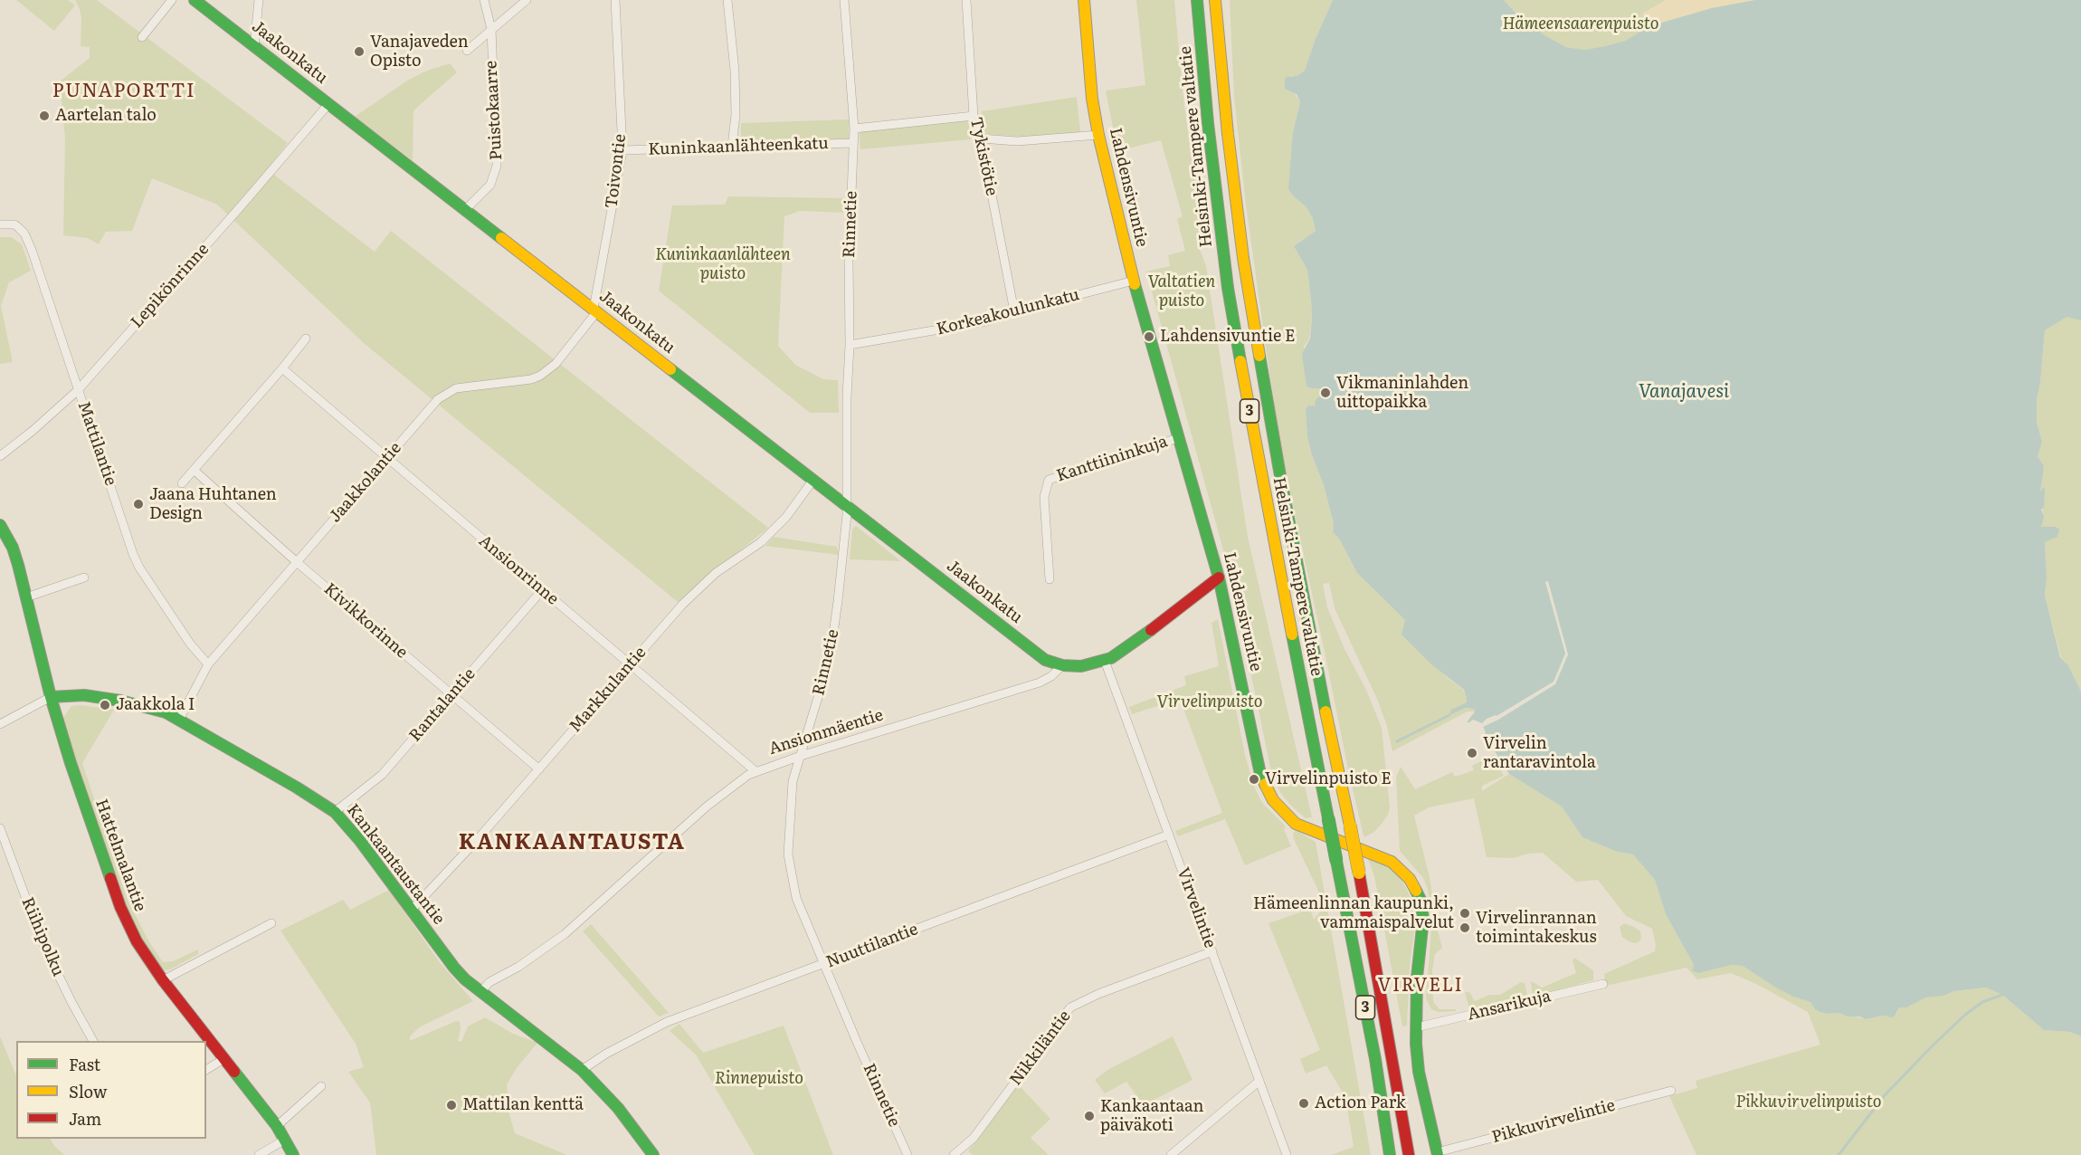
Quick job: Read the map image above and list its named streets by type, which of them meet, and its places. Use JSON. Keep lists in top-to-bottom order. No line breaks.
{"streets":{"main road":["Jaakonkatu","Helsinki-Tampere valtatie","Lahdensivuntie","3","Hattelmalantie","Kankaantaustantie"],"street":["Puistokaarre","Kuninkaanlähteenkatu","Tykistötie","Toivontie","Rinnetie","Lepikönrinne","Korkeakoulunkatu","Mattilantie","Kanttiininkuja","Jaakkolantie","Ansionrinne","Kivikkorinne","Markkulantie","Rantalantie","Ansionmäentie","Virvelintie","Riihipolku","Nuuttilantie","Ansarikuja","Nikkiläntie","Pikkuvirvelintie"]},"crossings":[["Jaakonkatu","Puistokaarre"],["Jaakonkatu","Toivontie"],["Jaakonkatu","Rinnetie"],["Jaakonkatu","Lepikönrinne"],["Jaakonkatu","Jaakkolantie"],["Jaakonkatu","Markkulantie"],["Jaakonkatu","Ansionmäentie"],["Kuninkaanlähteenkatu","Toivontie"],["Kuninkaanlähteenkatu","Rinnetie"],["Tykistötie","Korkeakoulunkatu"],["Toivontie","Jaakkolantie"],["Lahdensivuntie","Korkeakoulunkatu"],["Lahdensivuntie","Kanttiininkuja"],["Lahdensivuntie","Ansarikuja"],["Lahdensivuntie","Pikkuvirvelintie"],["Rinnetie","Korkeakoulunkatu"],["Rinnetie","Ansionmäentie"],["Rinnetie","Nuuttilantie"],["Lepikönrinne","Mattilantie"],["Mattilantie","Jaakkolantie"],["Jaakkolantie","Ansionrinne"],["Jaakkolantie","Kivikkorinne"],["Jaakkolantie","Kankaantaustantie"],["Ansionrinne","Markkulantie"],["Ansionrinne","Rantalantie"],["Ansionrinne","Ansionmäentie"],["Kivikkorinne","Markkulantie"],["Kivikkorinne","Rantalantie"],["Markkulantie","Kankaantaustantie"],["Rantalantie","Kankaantaustantie"],["Ansionmäentie","Kankaantaustantie"],["Hattelmalantie","Kankaantaustantie"],["Kankaantaustantie","Nuuttilantie"],["Virvelintie","Nuuttilantie"],["Virvelintie","Nikkiläntie"]],"districts":["PUNAPORTTI","KANKAANTAUSTA","VIRVELI"],"water":["Vanajavesi"],"parks":["Hämeensaarenpuisto","Kuninkaanlähteen puisto","Valtatien puisto","Virvelinpuisto","Rinnepuisto","Pikkuvirvelinpuisto"],"places":["Vanajaveden Opisto","Aartelan talo","Lahdensivuntie E","Vikmaninlahden uittopaikka","Jaana Huhtanen Design","Jaakkola I","Virvelin rantaravintola","Virvelinpuisto E","Hämeenlinnan kaupunki, vammaispalvelut","Virvelinrannan toimintakeskus","Action Park","Mattilan kenttä","Kankaantaan päiväkoti"],"legend":["Fast","Slow","Jam"]}
